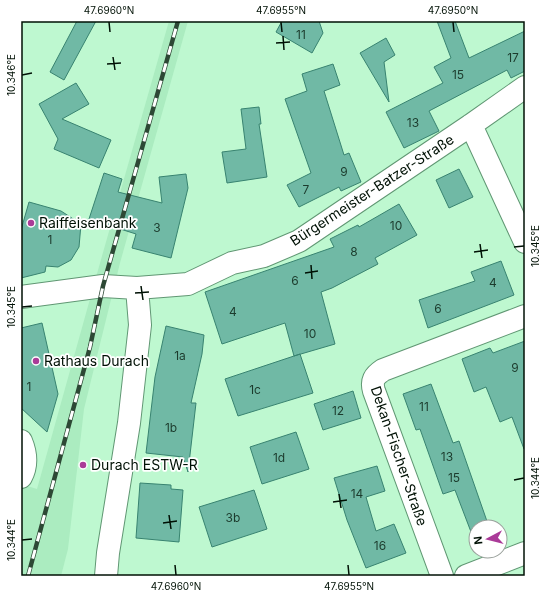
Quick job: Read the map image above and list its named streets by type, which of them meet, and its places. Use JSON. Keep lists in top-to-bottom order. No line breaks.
{"streets":{"street":["Bürgermeister-Batzer-Straße","Dekan-Fischer-Straße"]},"places":["Raiffeisenbank","Rathaus Durach","Durach ESTW-R"],"house_numbers":["11","17","15","13","9","7","10","3","1","8","6","4","6","4","10","1a","9","1","1c","11","12","1b","13","1d","15","14","3b","16"],"north":"left","coordinates":["47.6960°N","47.6955°N","47.6950°N","10.346°E","10.345°E","10.344°E"]}
